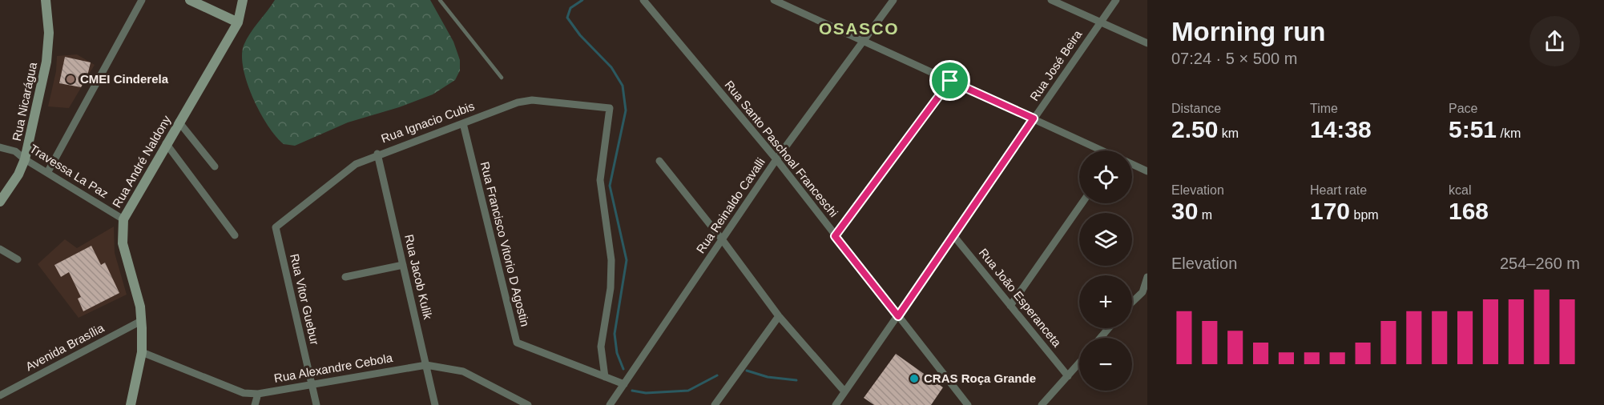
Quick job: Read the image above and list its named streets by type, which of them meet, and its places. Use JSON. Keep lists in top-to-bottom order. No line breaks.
{"streets":{"main road":["Rua Nicarágua","Rua André Naldony"],"street":["Rua José Beira","Rua Ignacio Cubis","Rua Santo Paschoal Franceschi","Travessa La Paz","Rua Reinaldo Cavalli","Rua Francisco Vitorio D Agostin","Rua Jacob Kulik","Rua João Esperanceta","Rua Vitor Guebur","Avenida Brasília","Rua Alexandre Cebola"]},"crossings":[["Rua José Beira","Rua Santo Paschoal Franceschi"],["Rua José Beira","Rua João Esperanceta"],["Rua Nicarágua","Travessa La Paz"],["Rua Ignacio Cubis","Rua Francisco Vitorio D Agostin"],["Rua Ignacio Cubis","Rua Jacob Kulik"],["Rua Ignacio Cubis","Rua Vitor Guebur"],["Rua Santo Paschoal Franceschi","Rua Reinaldo Cavalli"],["Rua André Naldony","Travessa La Paz"],["Rua André Naldony","Avenida Brasília"],["Rua André Naldony","Rua Alexandre Cebola"],["Rua Reinaldo Cavalli","Rua Francisco Vitorio D Agostin"],["Rua Jacob Kulik","Rua Alexandre Cebola"],["Rua Vitor Guebur","Rua Alexandre Cebola"]],"districts":["OSASCO"],"places":["CMEI Cinderela","CRAS Roça Grande"],"page":{"heading":["Morning run","07:24 · 5 × 500 m"],"stats":[["Distance","2.50 km"],["Time","14:38"],["Pace","5:51 /km"],["Elevation","30 m"],["Heart rate","170 bpm"],["kcal","168"]],"map_buttons":["+","−"],"chart":["Elevation","254–260 m"]}}
